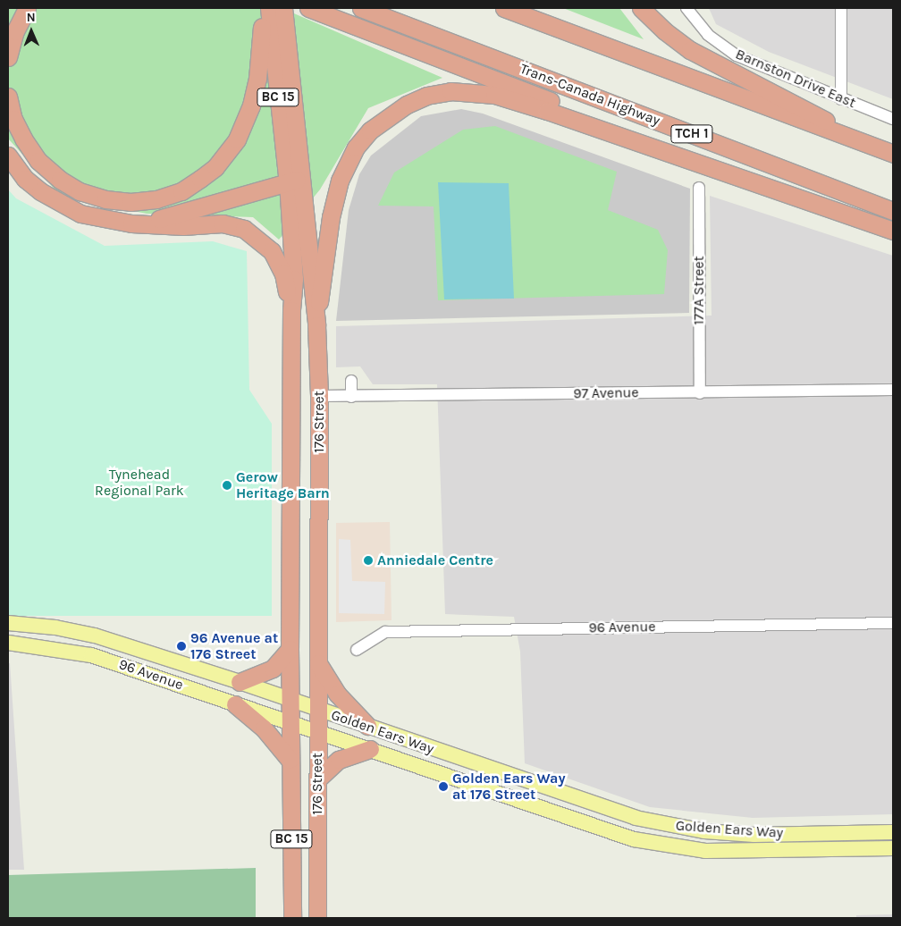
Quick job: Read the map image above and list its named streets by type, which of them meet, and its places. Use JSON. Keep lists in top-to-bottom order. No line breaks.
{"streets":{"highway":["Trans-Canada Highway","BC 15","TCH 1","176 Street"],"main road":["96 Avenue","Golden Ears Way"],"street":["Barnston Drive East","177A Street","97 Avenue"]},"crossings":[["177A Street","97 Avenue"],["97 Avenue","176 Street"],["176 Street","96 Avenue"],["176 Street","Golden Ears Way"],["96 Avenue","Golden Ears Way"]],"parks":["Tynehead Regional Park"],"places":["Gerow Heritage Barn","Anniedale Centre","96 Avenue at 176 Street","Golden Ears Way at 176 Street"],"north":"top"}
